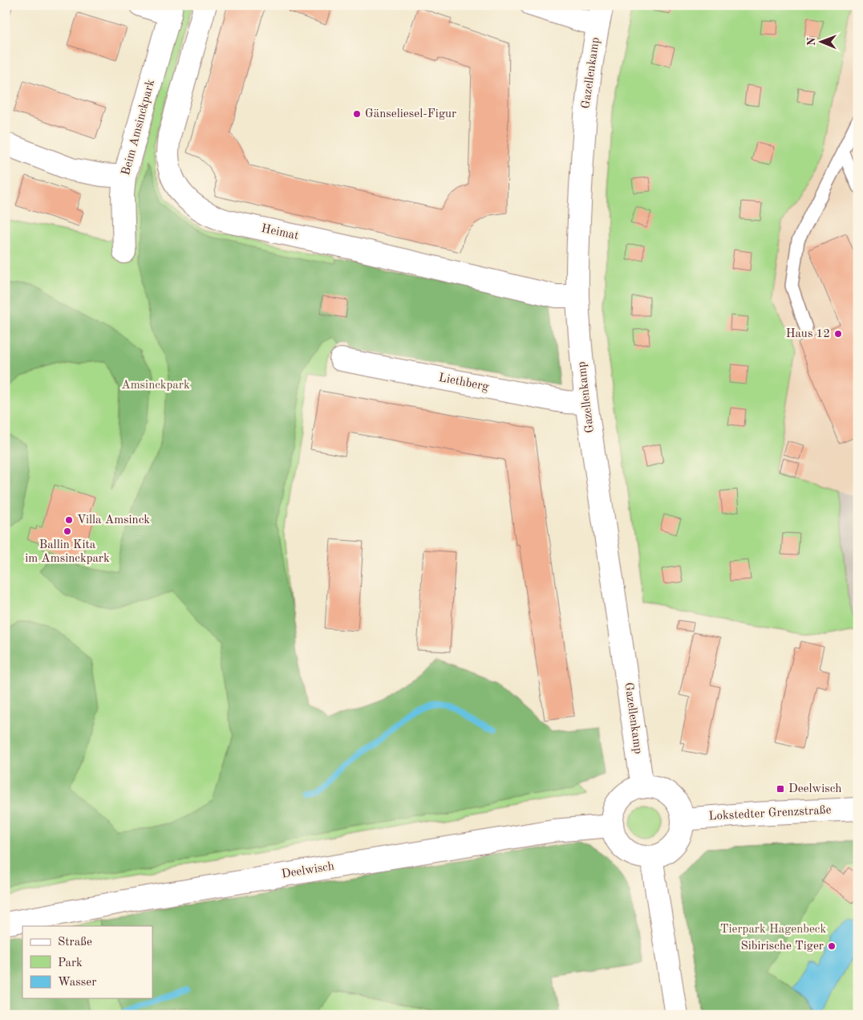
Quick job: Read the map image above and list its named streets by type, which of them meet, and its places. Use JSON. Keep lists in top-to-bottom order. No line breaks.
{"streets":{"street":["Gazellenkamp","Beim Amsinckpark","Heimat","Liethberg","Lokstedter Grenzstraße","Deelwisch"]},"crossings":[["Gazellenkamp","Heimat"],["Gazellenkamp","Liethberg"],["Gazellenkamp","Lokstedter Grenzstraße"],["Gazellenkamp","Deelwisch"],["Lokstedter Grenzstraße","Deelwisch"]],"parks":["Amsinckpark","Tierpark Hagenbeck"],"places":{"other":["Gänseliesel-Figur","Haus 12","Villa Amsinck","Ballin Kita im Amsinckpark","Sibirische Tiger"],"transit":["Deelwisch"]},"legend":["Straße","Park","Wasser"],"north":"left"}
